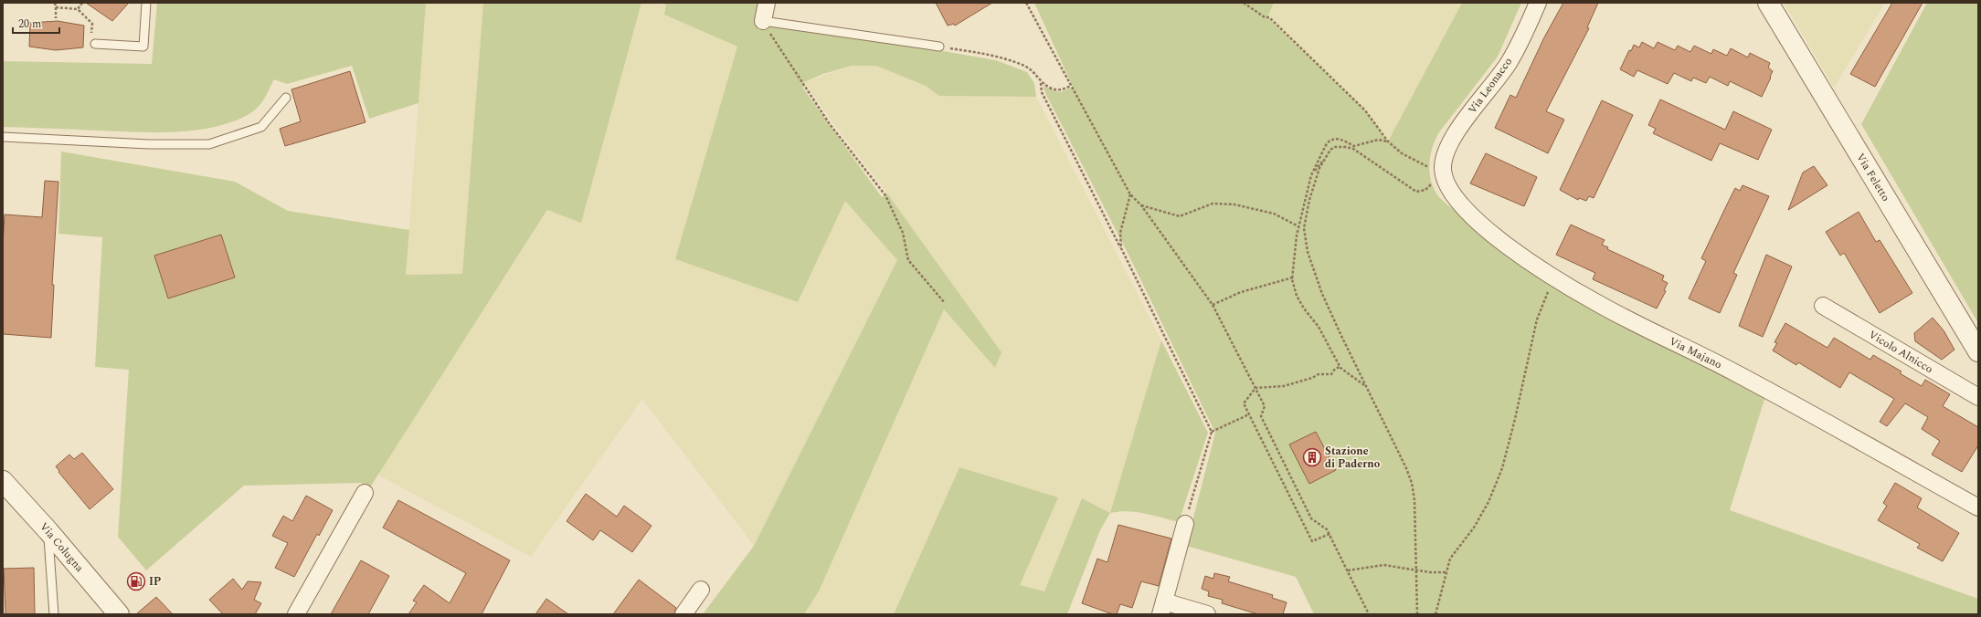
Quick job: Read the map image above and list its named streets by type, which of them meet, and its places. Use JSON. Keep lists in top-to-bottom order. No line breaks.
{"streets":{"street":["Via Leonacco","Via Feletto","Vicolo Alnicco","Via Majano","Via Colugna"]},"crossings":[["Via Leonacco","Via Majano"]],"places":{"building":["Stazione di Paderno"],"fuel station":["IP"]},"scale_bar":"20 m"}
